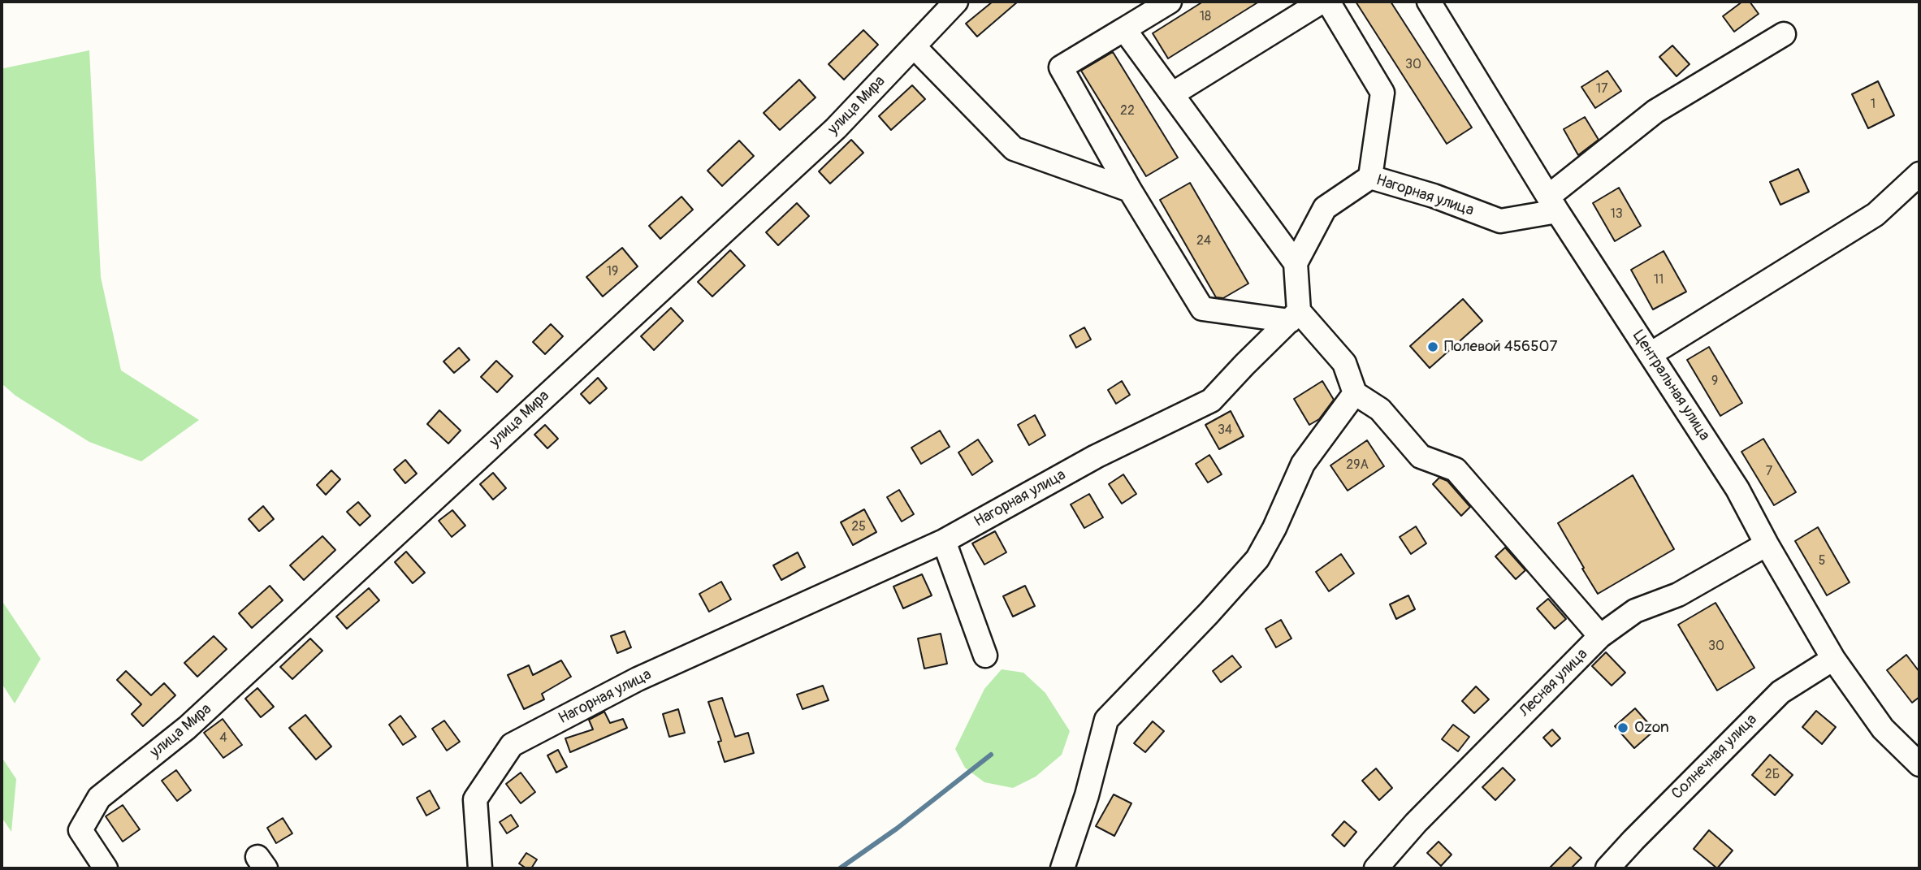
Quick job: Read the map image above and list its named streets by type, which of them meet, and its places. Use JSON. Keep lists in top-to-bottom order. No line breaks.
{"streets":{"street":["улица Мира","Нагорная улица","Центральная улица","Лесная улица","Солнечная улица"]},"crossings":[["Нагорная улица","Центральная улица"],["Центральная улица","Лесная улица"],["Центральная улица","Солнечная улица"]],"places":["Полевой 456507","Ozon"],"house_numbers":["18","30","17","1","22","13","24","19","11","9","34","29А","7","25","5","30","4","2Б"]}
